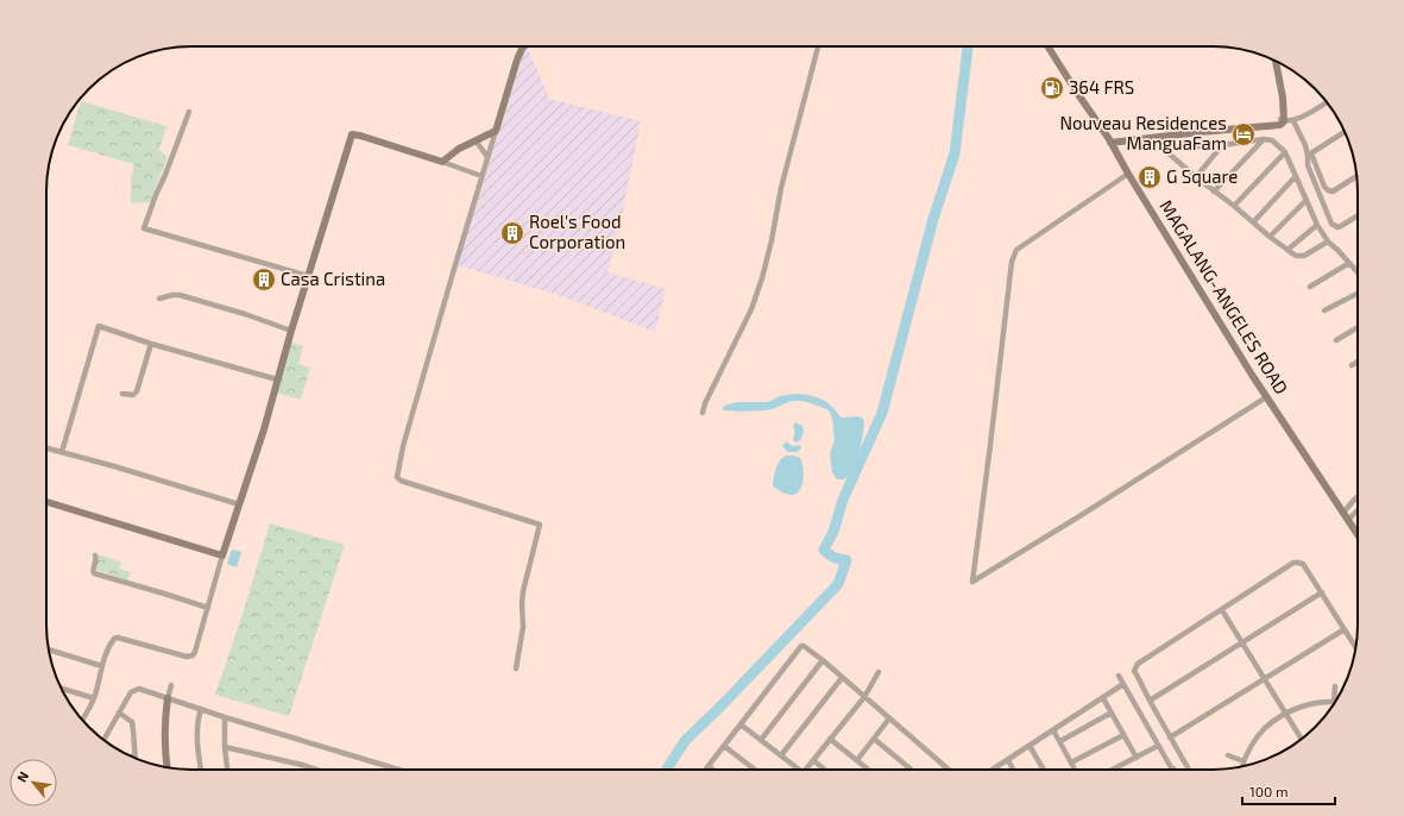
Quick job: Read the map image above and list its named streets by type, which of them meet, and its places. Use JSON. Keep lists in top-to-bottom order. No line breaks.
{"streets":{"street":["MAGALANG-ANGELES ROAD"]},"places":{"fuel station":["364 FRS"],"hotel":["Nouveau Residences ManguaFam"],"building":["G Square","Roel's Food Corporation","Casa Cristina"]},"scale_bar":"100 m","north":"top left"}
